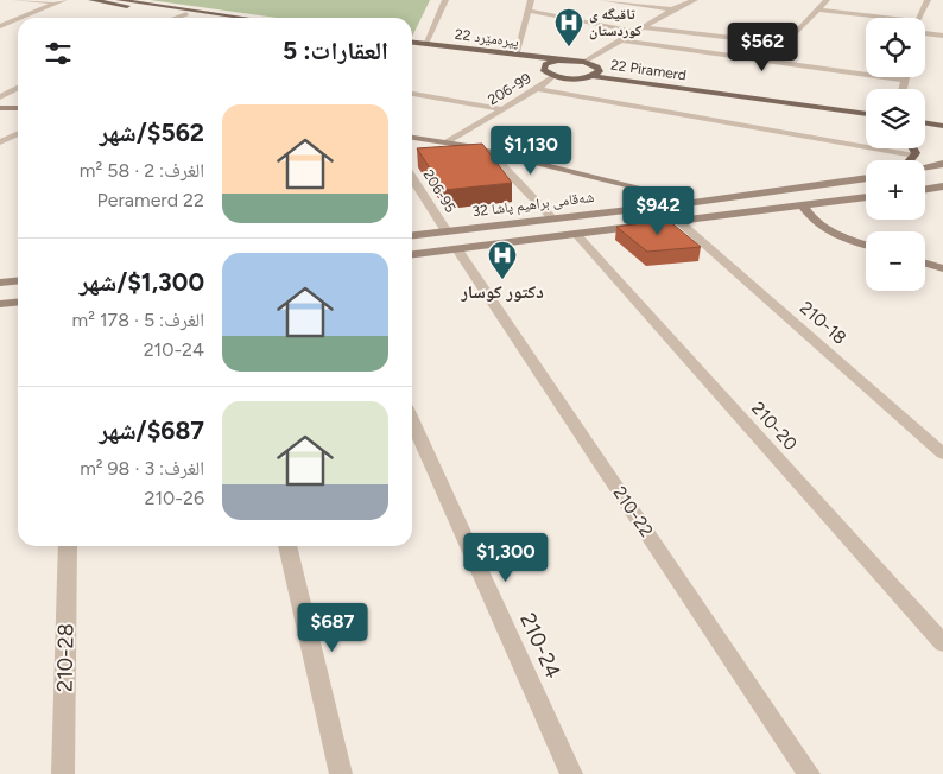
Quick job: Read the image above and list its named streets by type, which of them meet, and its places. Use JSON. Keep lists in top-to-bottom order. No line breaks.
{"streets":{"main road":["22 پیرەمێرد","22 Piramerd","شەقامی براهیم پاشا 32"],"street":["206-99","206-95","210-18","210-20","210-22","210-24","210-28"]},"crossings":[["206-95","شەقامی براهیم پاشا 32"],["شەقامی براهیم پاشا 32","210-18"],["شەقامی براهیم پاشا 32","210-20"],["شەقامی براهیم پاشا 32","210-22"]],"places":{"hospital":["تاقيگه ى كوردستان","دكتور كوسار"]},"page":{"map_buttons":["+","−"],"heading":"العقارات: 5","price":["$562","$1,130","$942","$1,300","$687"],"list":[{"name":"$562/شهر","note":"الغرف: 2 · 58 m² · 22 Peramerd"},{"name":"$1,300/شهر","note":"الغرف: 5 · 178 m² · 210-24"},{"name":"$687/شهر","note":"الغرف: 3 · 98 m² · 210-26"}]}}
